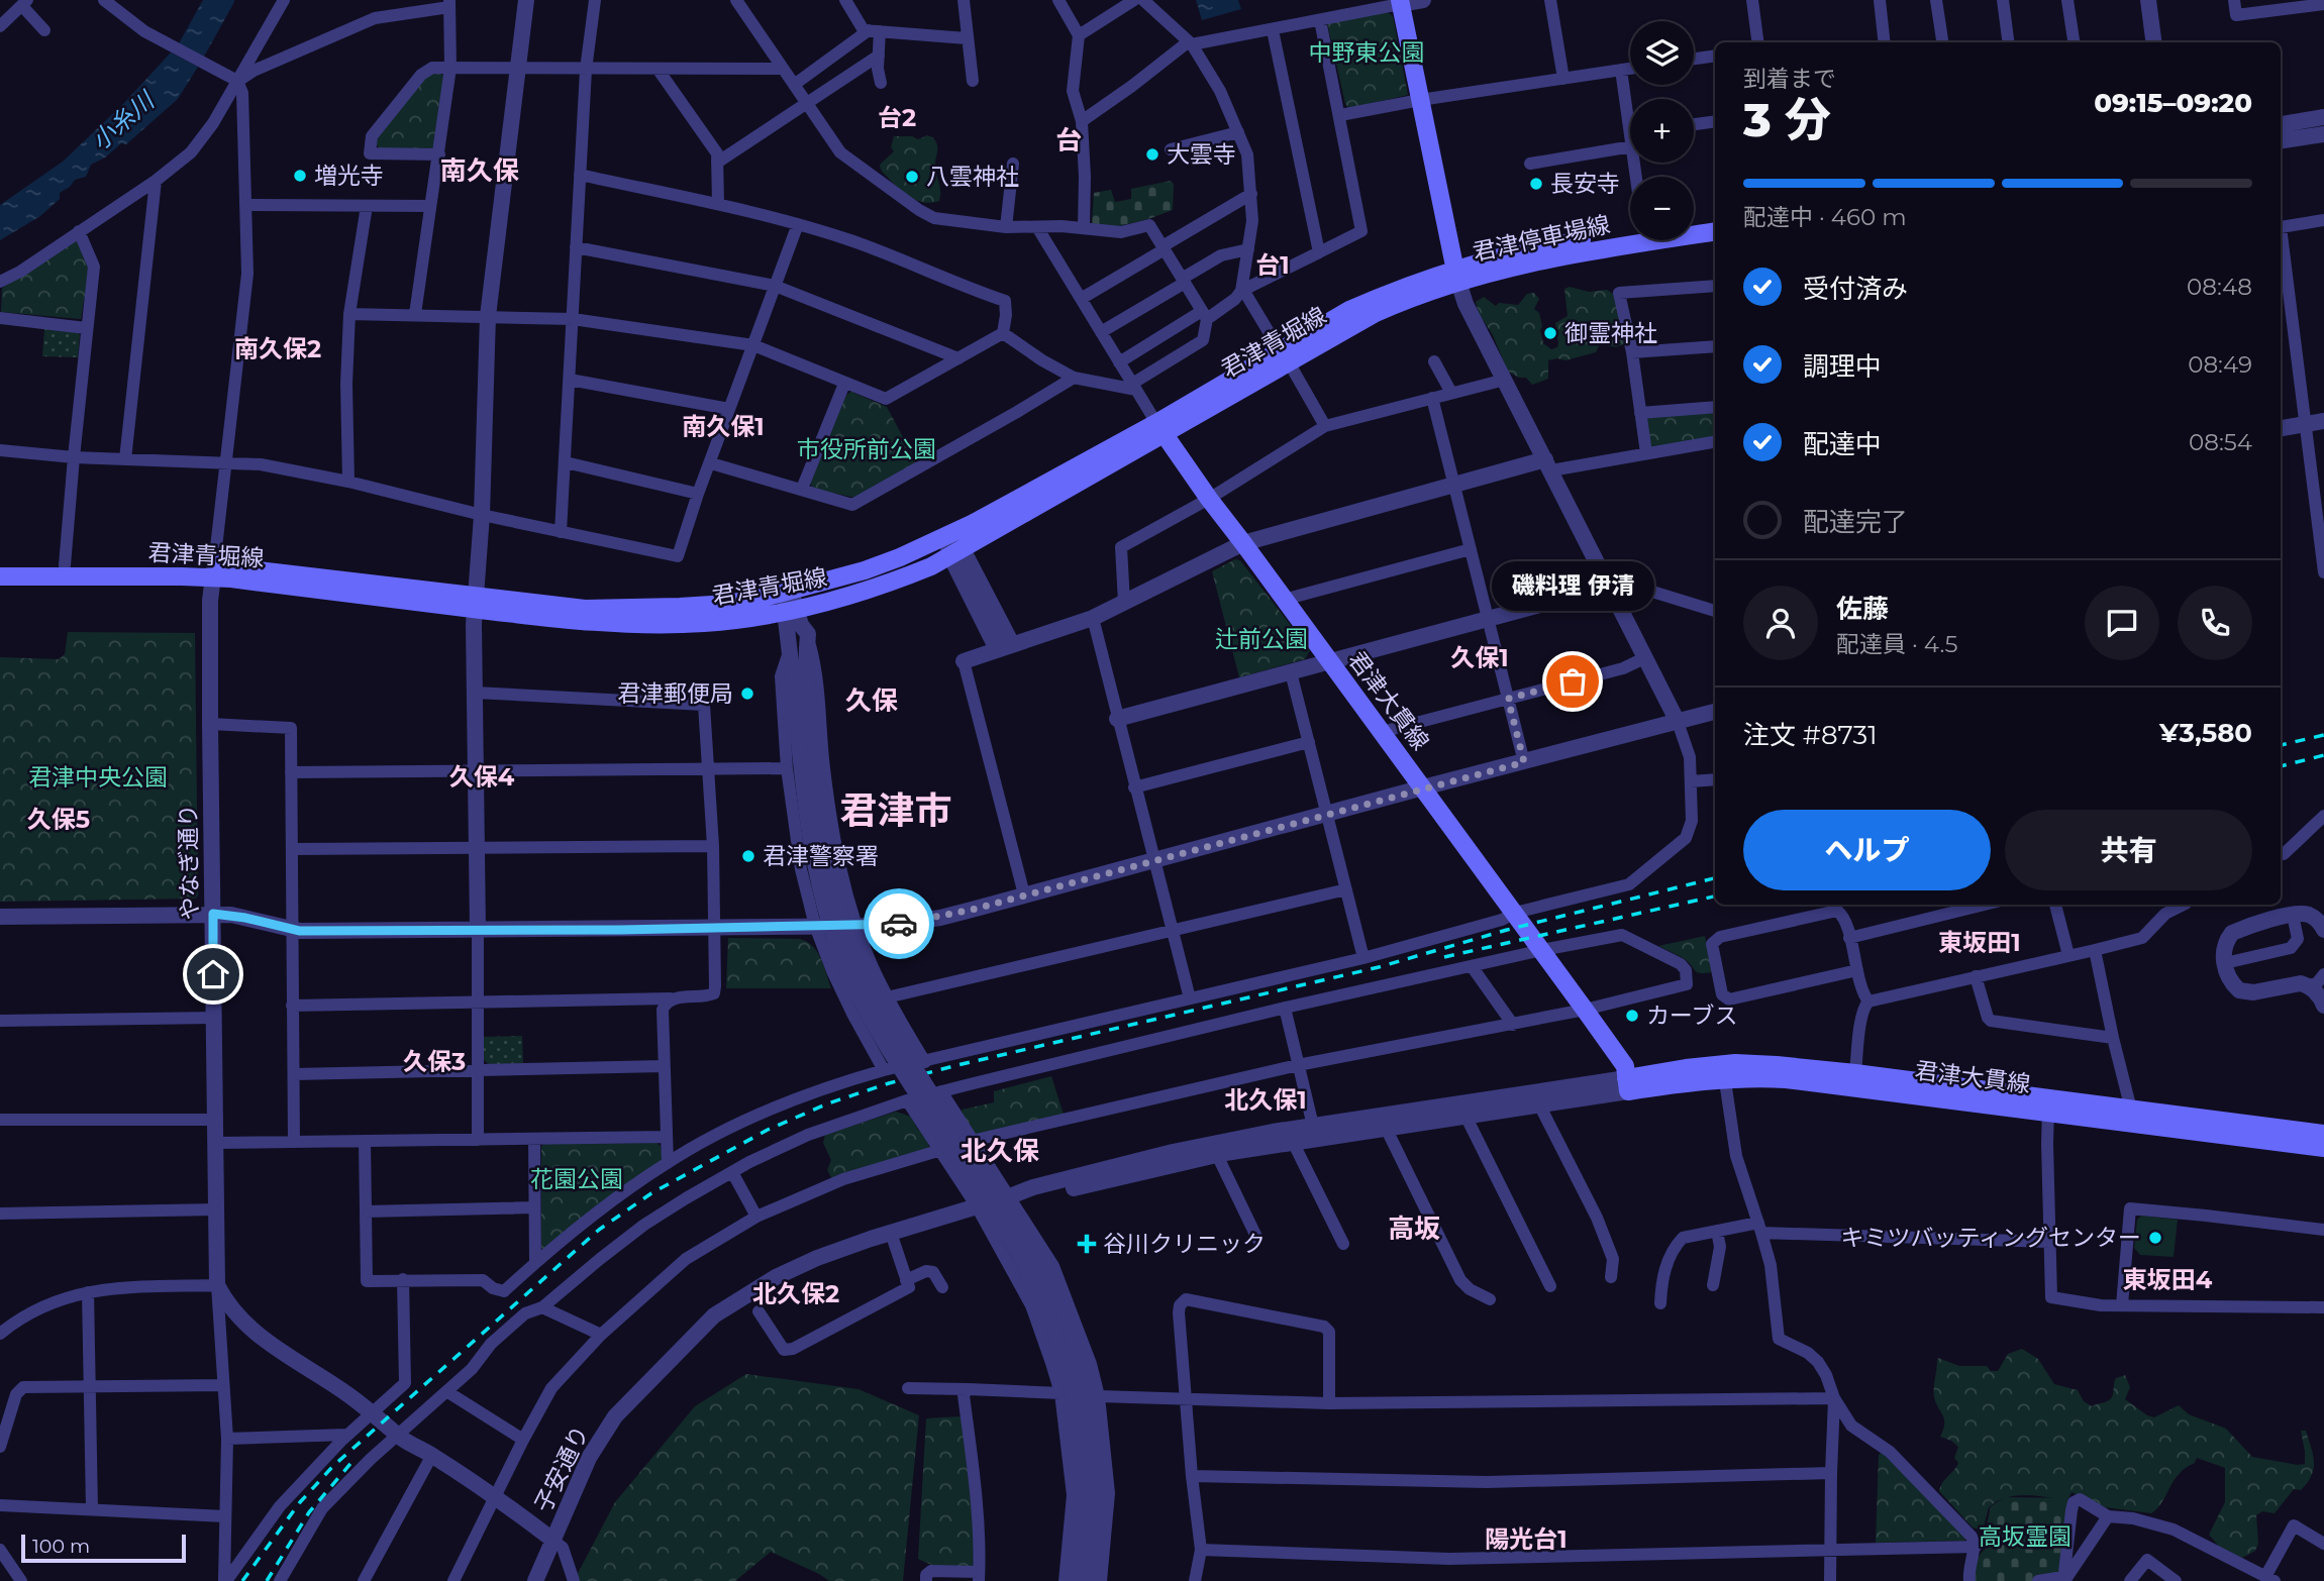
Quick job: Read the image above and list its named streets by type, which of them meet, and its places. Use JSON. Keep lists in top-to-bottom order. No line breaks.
{"streets":{"main road":["君津停車場線","君津青堀線","君津大貫線"],"street":["やなぎ通り","子安通り"]},"crossings":[["君津停車場線","君津青堀線"],["君津青堀線","君津大貫線"],["君津青堀線","やなぎ通り"]],"districts":["台2","台","南久保","台1","南久保2","南久保1","久保1","久保","久保4","君津市","久保5","東坂田1","久保3","北久保1","北久保","高坂","東坂田4","北久保2","陽光台1"],"water":["小糸川"],"parks":["中野東公園","市役所前公園","辻前公園","君津中央公園","花園公園","高坂霊園"],"places":{"other":["大雲寺","増光寺","八雲神社","長安寺","御霊神社","磯料理 伊清","君津郵便局","君津警察署","カーブス","キミツバッティングセンター"],"health":["谷川クリニック"]},"scale_bar":"100 m","page":{"map_buttons":["+","−"],"heading":["3 分","到着まで","09:15–09:20"],"panel":["佐藤","配達員 · 4.5","注文 #8731","¥3,580"],"bar":"配達中 · 460 m","list":[["受付済み","08:48"],["調理中","08:49"],["配達中","08:54"],"配達完了"],"bubble":"磯料理 伊清","buttons":["ヘルプ","共有"],"scale":"100 m"}}
